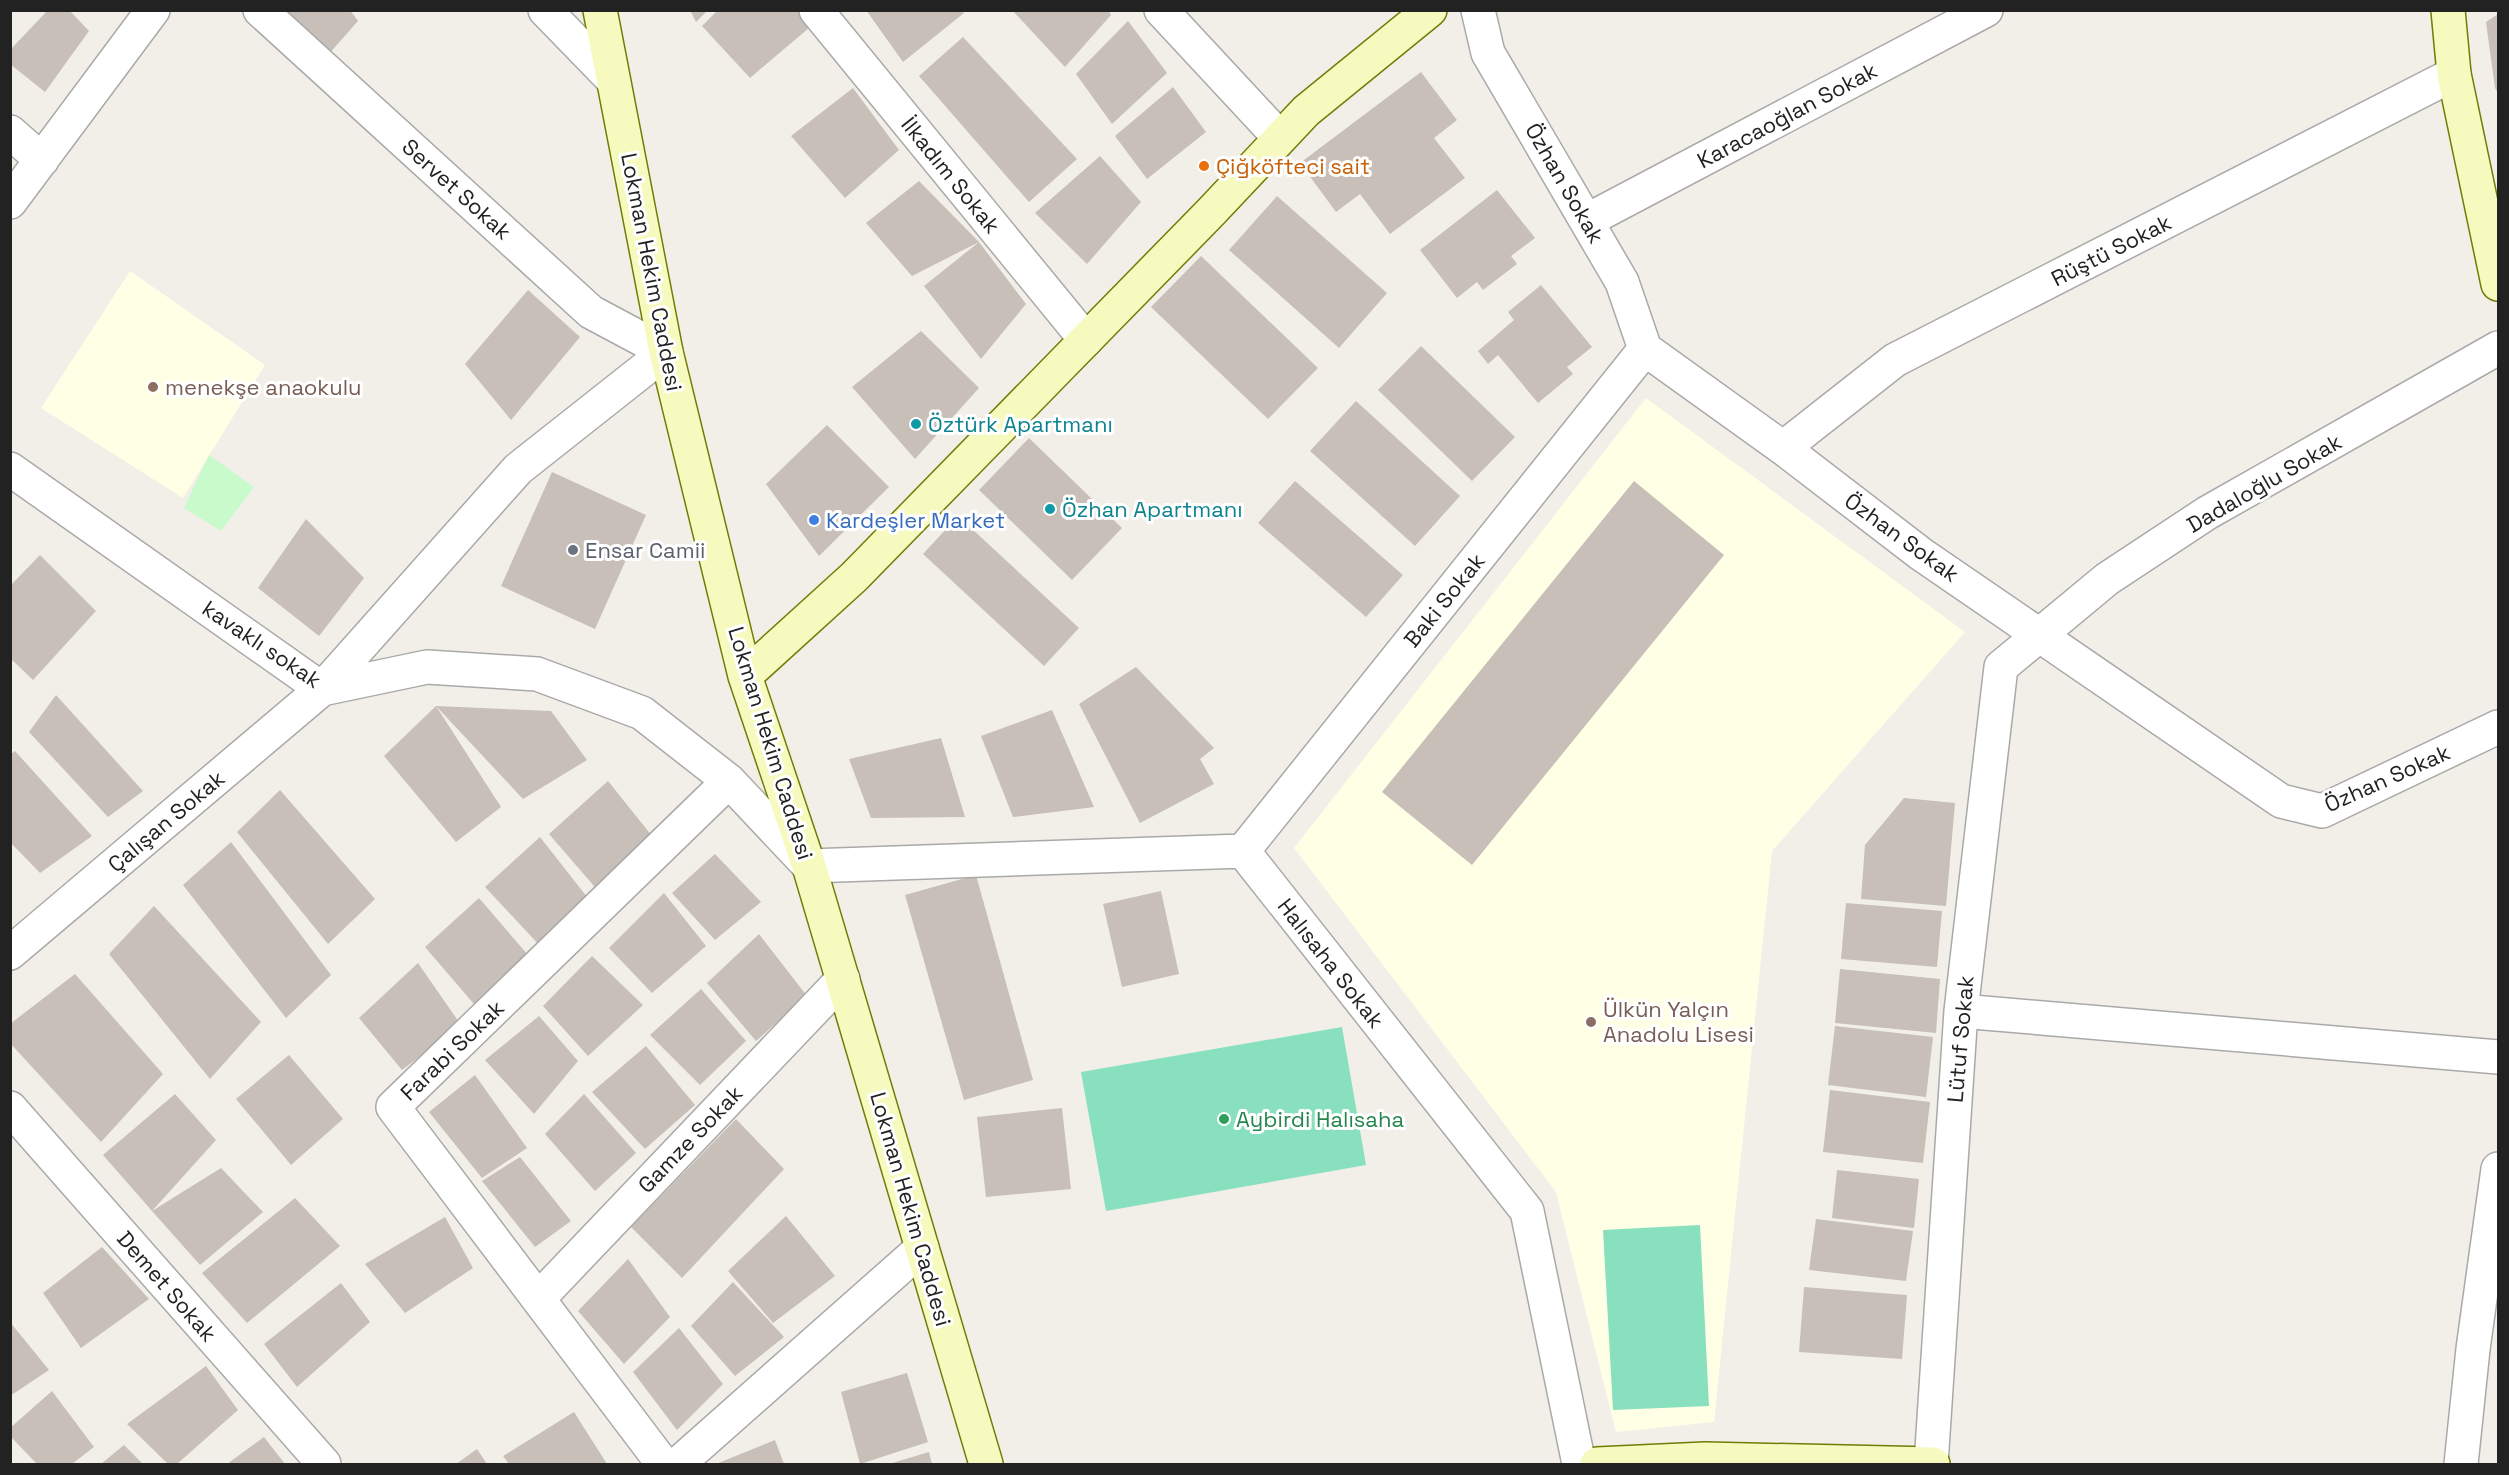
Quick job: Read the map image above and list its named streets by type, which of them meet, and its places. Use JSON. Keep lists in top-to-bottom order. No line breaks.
{"streets":{"street":["Karacaoğlan Sokak","İlkadım Sokak","Özhan Sokak","Servet Sokak","Rüştü Sokak","Lokman Hekim Caddesi","Dadaloğlu Sokak","Baki Sokak","kavaklı sokak","Çalışan Sokak","Halısaha Sokak","Lütuf Sokak","Farabi Sokak","Gamze Sokak","Demet Sokak"]},"crossings":[["Karacaoğlan Sokak","Özhan Sokak"],["Özhan Sokak","Rüştü Sokak"],["Özhan Sokak","Dadaloğlu Sokak"],["Özhan Sokak","Baki Sokak"],["Özhan Sokak","Lütuf Sokak"],["Servet Sokak","Lokman Hekim Caddesi"],["Servet Sokak","Çalışan Sokak"],["Lokman Hekim Caddesi","kavaklı sokak"],["Lokman Hekim Caddesi","Çalışan Sokak"],["Lokman Hekim Caddesi","Gamze Sokak"],["Dadaloğlu Sokak","Lütuf Sokak"],["Baki Sokak","Halısaha Sokak"],["kavaklı sokak","Çalışan Sokak"],["kavaklı sokak","Farabi Sokak"],["Farabi Sokak","Gamze Sokak"]],"places":["Çiğköfteci sait","menekşe anaokulu","Öztürk Apartmanı","Özhan Apartmanı","Kardeşler Market","Ensar Camii","Ülkün Yalçın Anadolu Lisesi","Aybirdi Halısaha"]}
